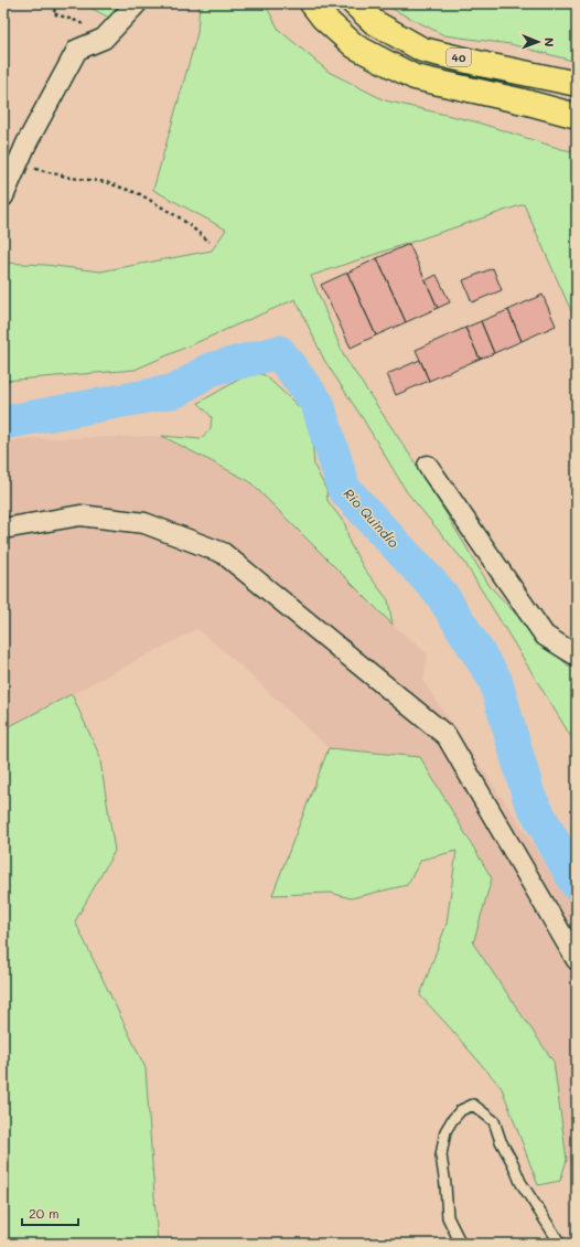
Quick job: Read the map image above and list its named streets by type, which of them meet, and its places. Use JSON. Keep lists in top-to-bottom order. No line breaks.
{"streets":{"main road":["40"]},"water":["Río Quindío"],"scale_bar":"20 m","north":"right"}
